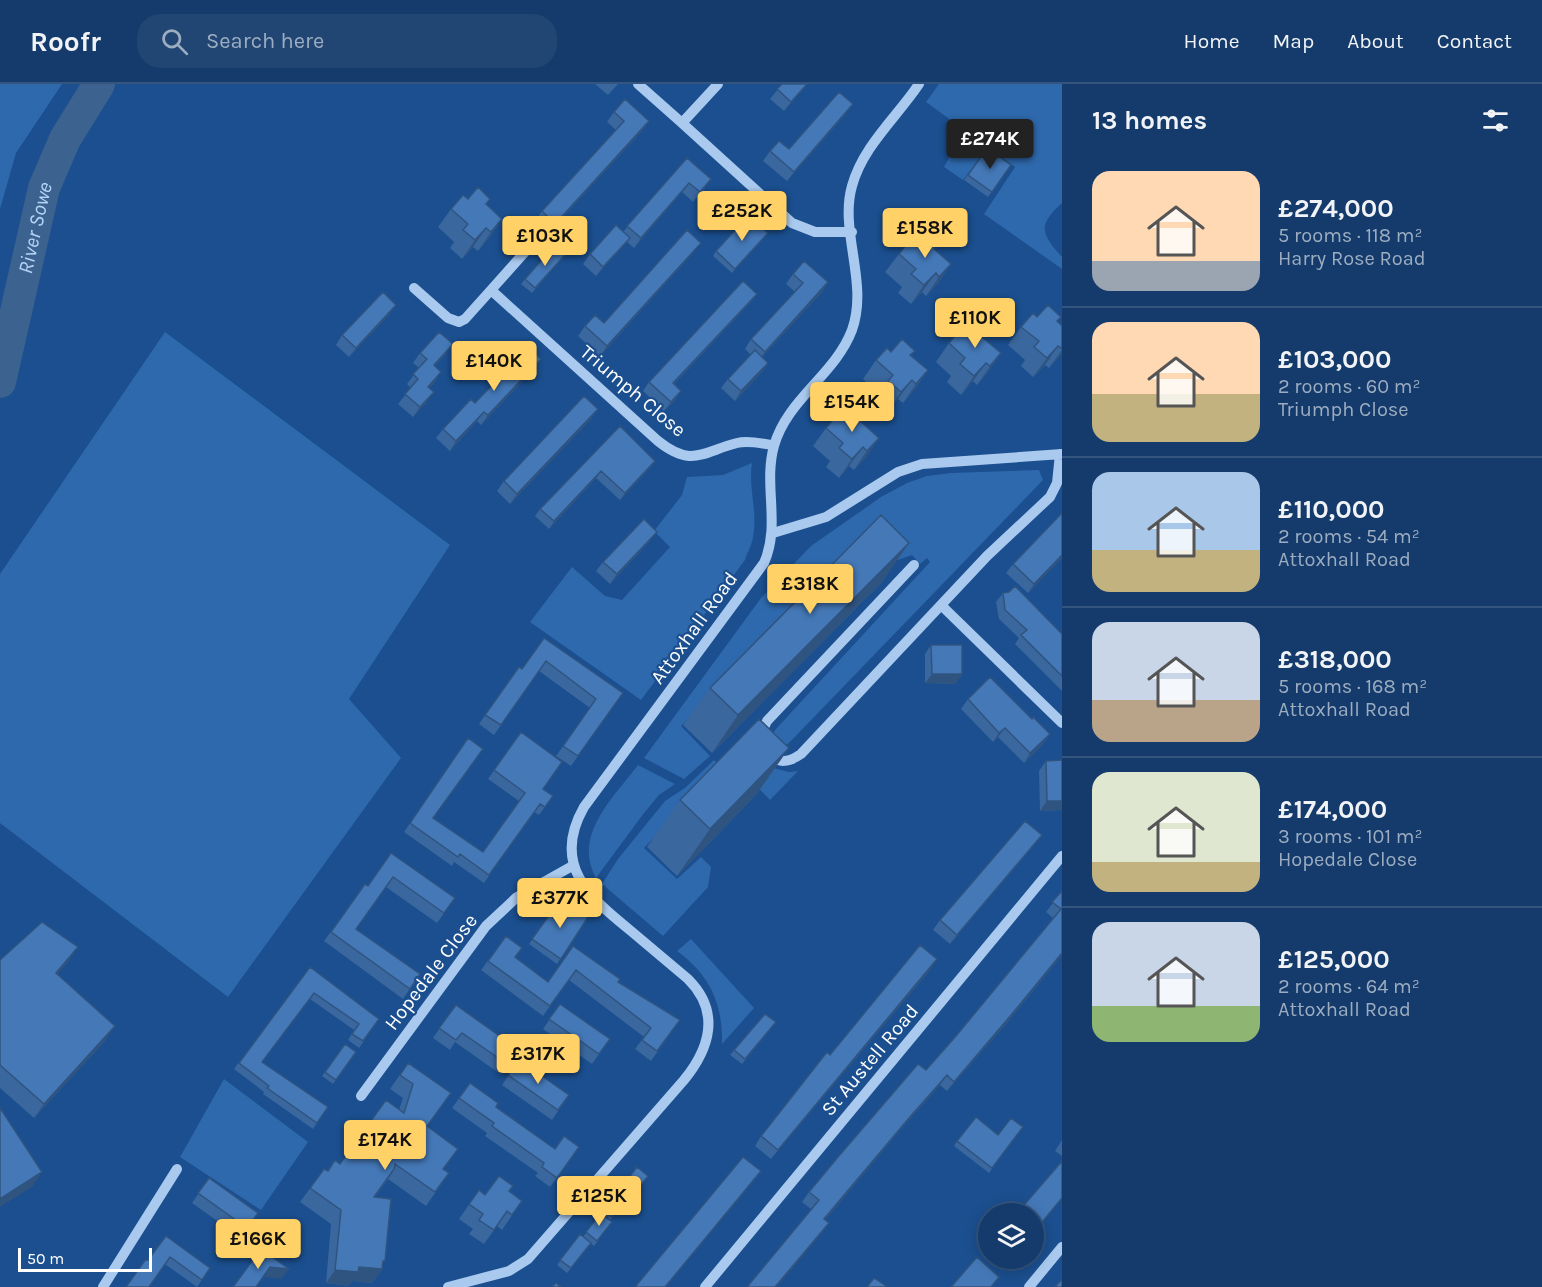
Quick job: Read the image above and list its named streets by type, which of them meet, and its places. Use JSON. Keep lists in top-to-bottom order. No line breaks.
{"streets":{"street":["Triumph Close","Attoxhall Road","Hopedale Close","St Austell Road"]},"crossings":[["Attoxhall Road","Hopedale Close"]],"water":["River Sowe"],"scale_bar":"50 m","page":{"header":"Roofr","search":"Search here","nav":["Home","Map","About","Contact"],"heading":"13 homes","price":["£274K","£252K","£158K","£103K","£110K","£140K","£154K","£318K","£377K","£317K","£174K","£125K","£166K"],"list":[{"name":"£274,000","note":"5 rooms · 118 m² · Harry Rose Road"},{"name":"£103,000","note":"2 rooms · 60 m² · Triumph Close"},{"name":"£110,000","note":"2 rooms · 54 m² · Attoxhall Road"},{"name":"£318,000","note":"5 rooms · 168 m² · Attoxhall Road"},{"name":"£174,000","note":"3 rooms · 101 m² · Hopedale Close"},{"name":"£125,000","note":"2 rooms · 64 m² · Attoxhall Road"}],"scale":"50 m"}}
